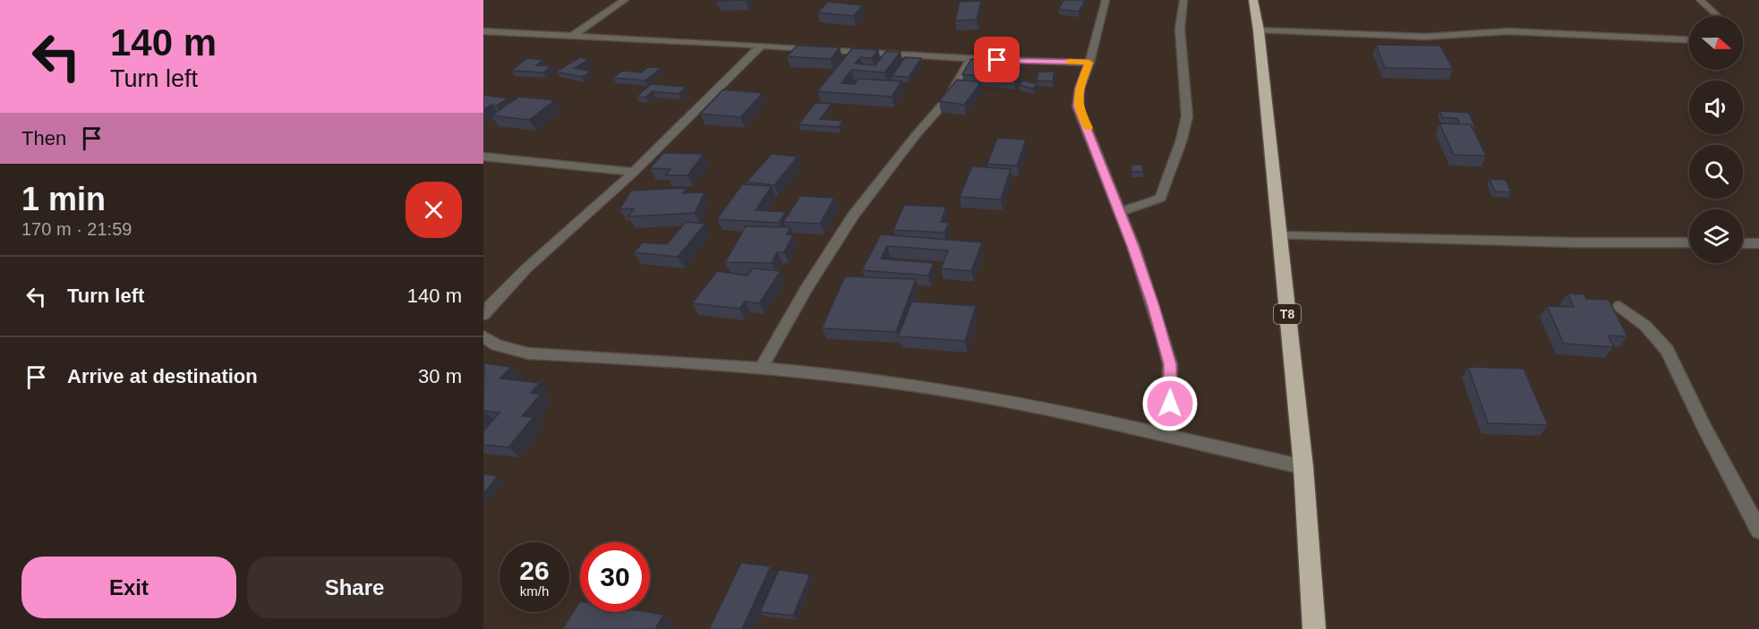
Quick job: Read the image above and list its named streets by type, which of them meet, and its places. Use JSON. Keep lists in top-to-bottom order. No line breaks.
{"streets":{"highway":["T8"]},"north":"right","page":{"turn":["140 m","Turn left"],"then":"Then","heading":["1 min","170 m · 21:59"],"list":[{"name":"Turn left","value":"140 m"},{"name":"Arrive at destination","value":"30 m"}],"speed":"26 km/h","limit":"30","buttons":["Exit","Share"]}}
